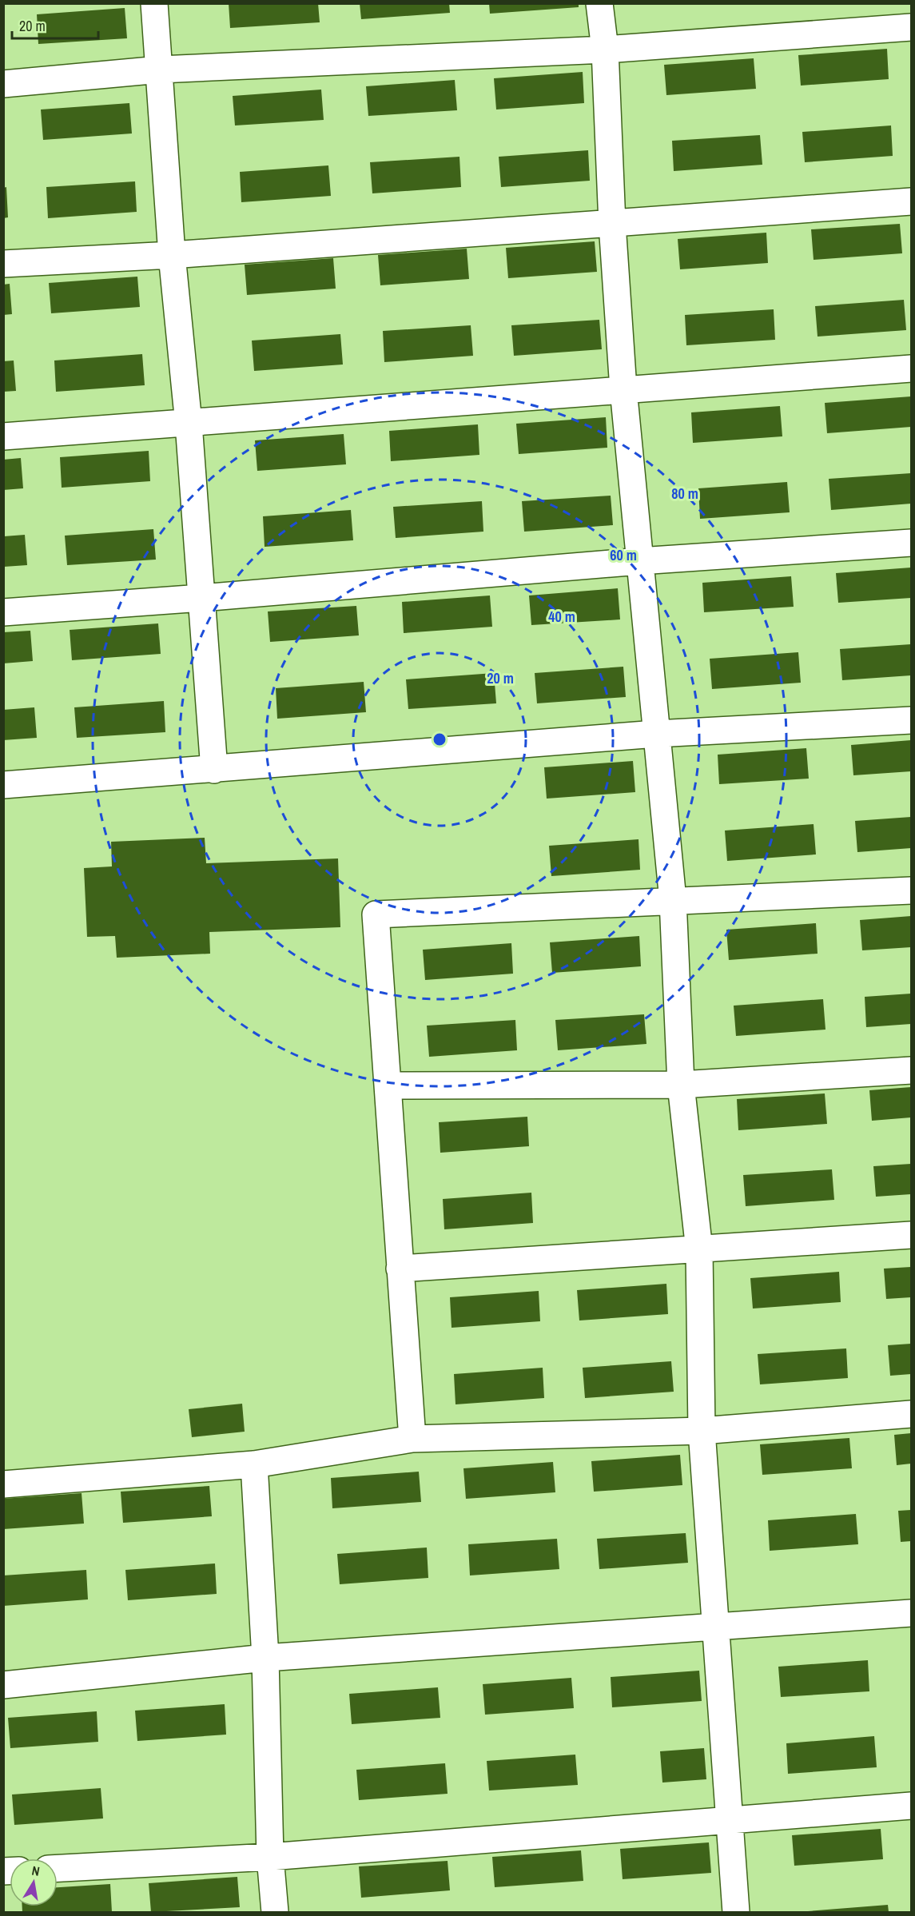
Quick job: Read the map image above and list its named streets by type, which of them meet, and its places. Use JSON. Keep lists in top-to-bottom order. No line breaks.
{"scale_bar":"20 m","north":"top","rings":["80 m","60 m","40 m","20 m"]}
